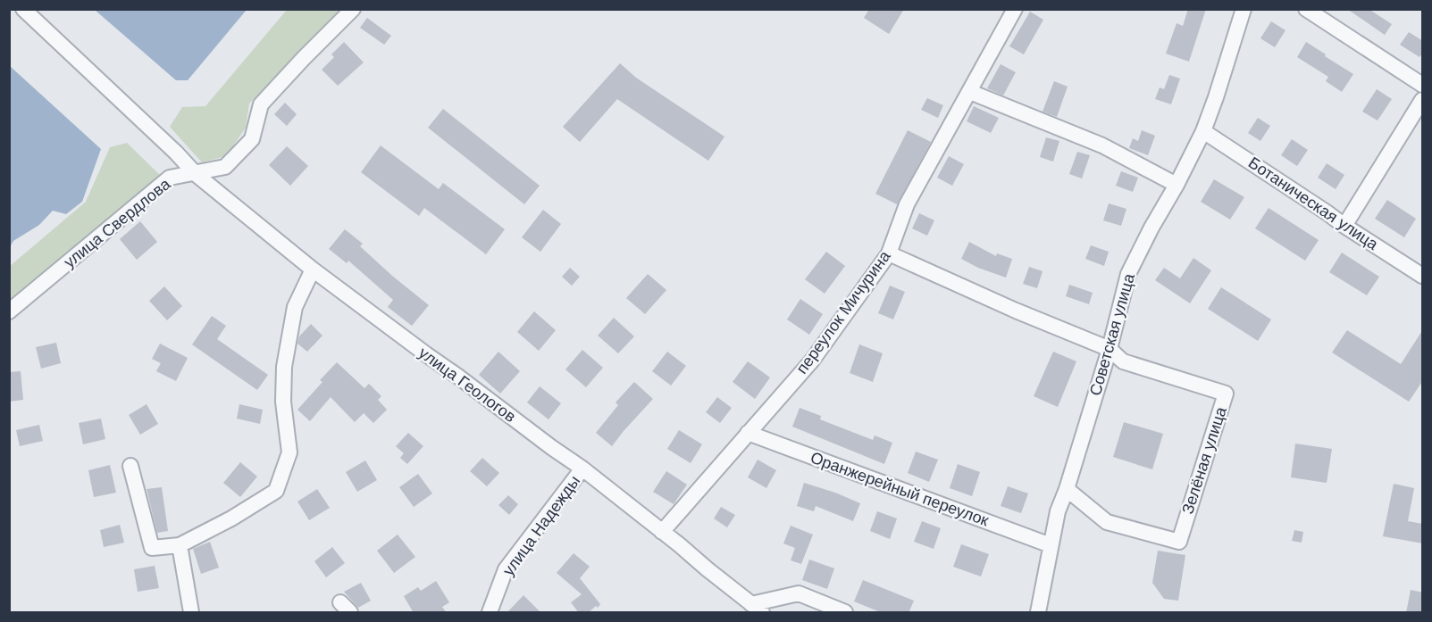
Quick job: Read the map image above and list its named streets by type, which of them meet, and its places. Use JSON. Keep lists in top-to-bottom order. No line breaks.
{"streets":{"street":["Ботаническая улица","улица Свердлова","переулок Мичурина","Советская улица","улица Геологов","Зелёная улица","Оранжерейный переулок","улица Надежды"]},"crossings":[["Ботаническая улица","Советская улица"],["улица Свердлова","улица Геологов"],["переулок Мичурина","улица Геологов"],["переулок Мичурина","Зелёная улица"],["переулок Мичурина","Оранжерейный переулок"],["Советская улица","Зелёная улица"],["Советская улица","Оранжерейный переулок"],["улица Геологов","улица Надежды"]]}
